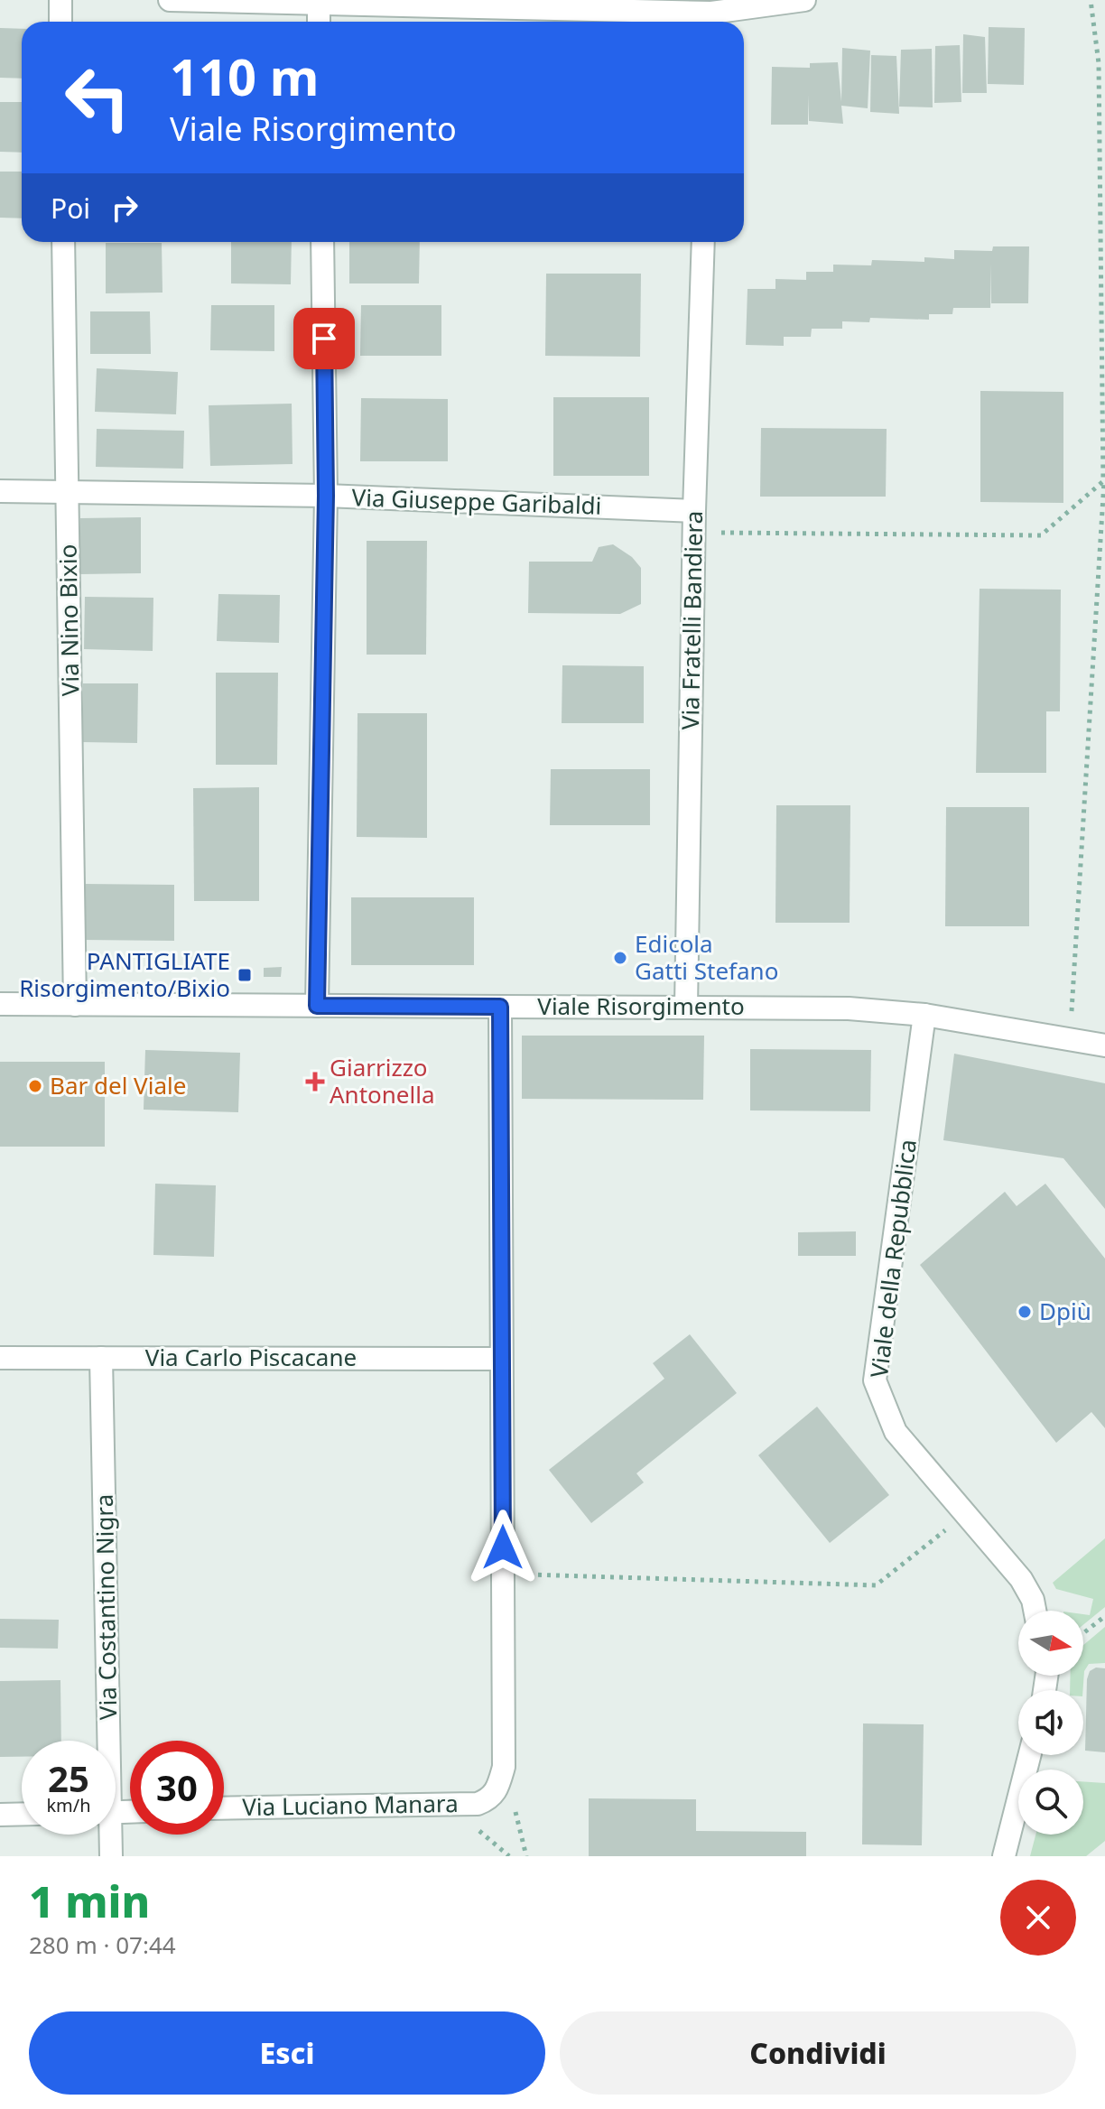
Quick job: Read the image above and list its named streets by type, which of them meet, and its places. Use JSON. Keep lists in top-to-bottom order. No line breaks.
{"streets":{"street":["Via Giuseppe Garibaldi","Via Nino Bixio","Via Fratelli Bandiera","Viale Risorgimento","Viale della Repubblica","Via Carlo Piscacane","Via Costantino Nigra","Via Luciano Manara"]},"crossings":[["Via Giuseppe Garibaldi","Via Nino Bixio"],["Via Giuseppe Garibaldi","Via Fratelli Bandiera"],["Via Nino Bixio","Viale Risorgimento"],["Via Fratelli Bandiera","Viale Risorgimento"],["Viale Risorgimento","Viale della Repubblica"],["Via Carlo Piscacane","Via Costantino Nigra"]],"places":{"other":["Edicola Gatti Stefano","Bar del Viale","Dpiù"],"transit":["PANTIGLIATE Risorgimento/Bixio"],"health":["Giarrizzo Antonella"]},"north":"right","page":{"turn":["110 m","Viale Risorgimento"],"then":"Poi","speed":"25 km/h","limit":"30","heading":["1 min","280 m · 07:44"],"buttons":["Esci","Condividi"]}}
